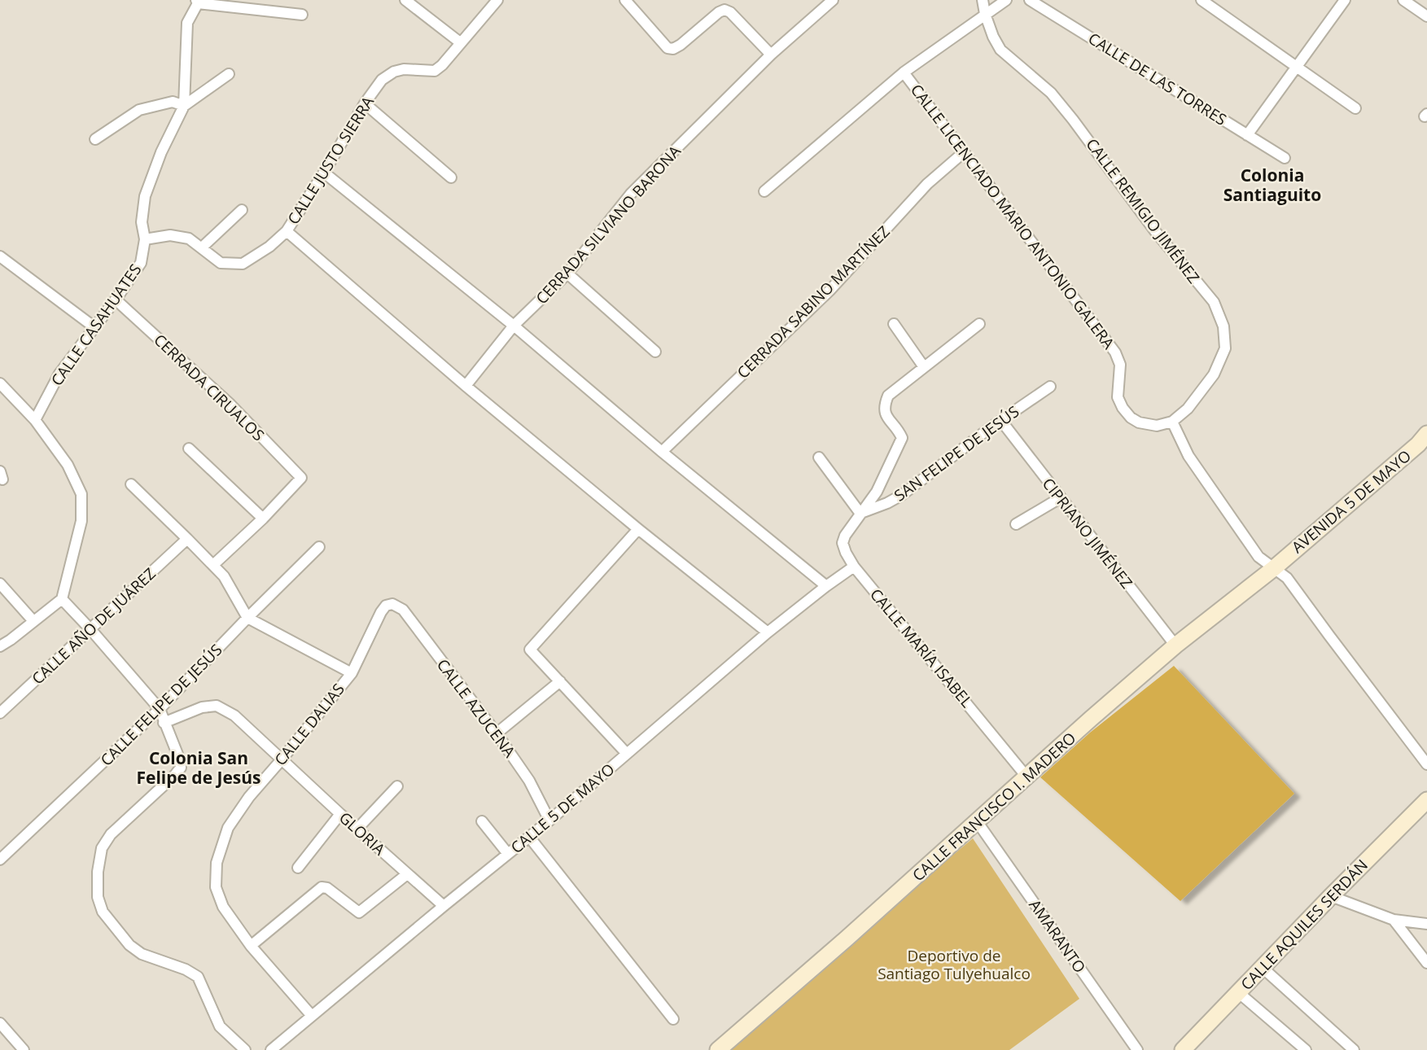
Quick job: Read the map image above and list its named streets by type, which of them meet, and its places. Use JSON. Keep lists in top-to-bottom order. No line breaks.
{"streets":{"main road":["AVENIDA 5 DE MAYO","CALLE FRANCISCO I. MADERO","CALLE AQUILES SERDÁN"],"street":["CALLE DE LAS TORRES","CALLE JUSTO SIERRA","CALLE REMIGIO JIMÉNEZ","CALLE LICENCIADO MARIO ANTONIO GALERA","CERRADA SILVIANO BARONA","CERRADA SABINO MARTÍNEZ","CALLE CASAHUATES","CERRADA CIRUALOS","SAN FELIPE DE JESÚS","CIPRIANO JIMÉNEZ","CALLE AÑO DE JUÁREZ","CALLE MARÍA ISABEL","CALLE FELIPE DE JESÚS","CALLE AZUCENA","CALLE DALIAS","CALLE 5 DE MAYO","GLORIA","AMARANTO"]},"crossings":[["CALLE JUSTO SIERRA","CALLE CASAHUATES"],["CALLE REMIGIO JIMÉNEZ","CALLE LICENCIADO MARIO ANTONIO GALERA"],["CALLE LICENCIADO MARIO ANTONIO GALERA","CERRADA SABINO MARTÍNEZ"],["CALLE CASAHUATES","CERRADA CIRUALOS"],["SAN FELIPE DE JESÚS","CIPRIANO JIMÉNEZ"],["SAN FELIPE DE JESÚS","CALLE MARÍA ISABEL"],["AVENIDA 5 DE MAYO","CALLE FRANCISCO I. MADERO"],["CIPRIANO JIMÉNEZ","CALLE FRANCISCO I. MADERO"],["CALLE MARÍA ISABEL","CALLE FRANCISCO I. MADERO"],["CALLE MARÍA ISABEL","CALLE 5 DE MAYO"],["CALLE AZUCENA","CALLE DALIAS"],["CALLE AZUCENA","CALLE 5 DE MAYO"],["CALLE DALIAS","CALLE 5 DE MAYO"],["CALLE DALIAS","GLORIA"],["CALLE FRANCISCO I. MADERO","AMARANTO"],["CALLE 5 DE MAYO","GLORIA"]],"districts":["Colonia Santiaguito","Colonia San Felipe de Jesús"],"parks":["Deportivo de Santiago Tulyehualco"]}
